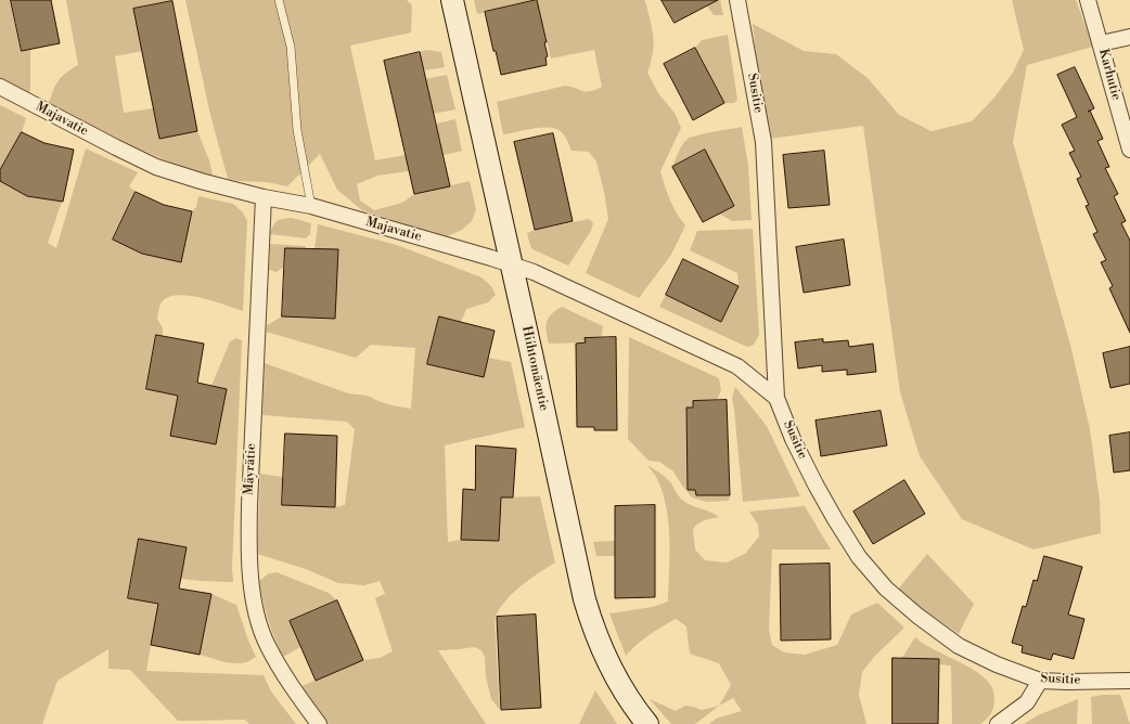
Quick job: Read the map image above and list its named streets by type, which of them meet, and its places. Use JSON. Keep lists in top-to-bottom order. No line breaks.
{"streets":{"street":["Karhutie","Susitie","Majavatie","Hiihtomäentie","Mäyrätie"]},"crossings":[["Susitie","Majavatie"],["Majavatie","Hiihtomäentie"],["Majavatie","Mäyrätie"]]}
